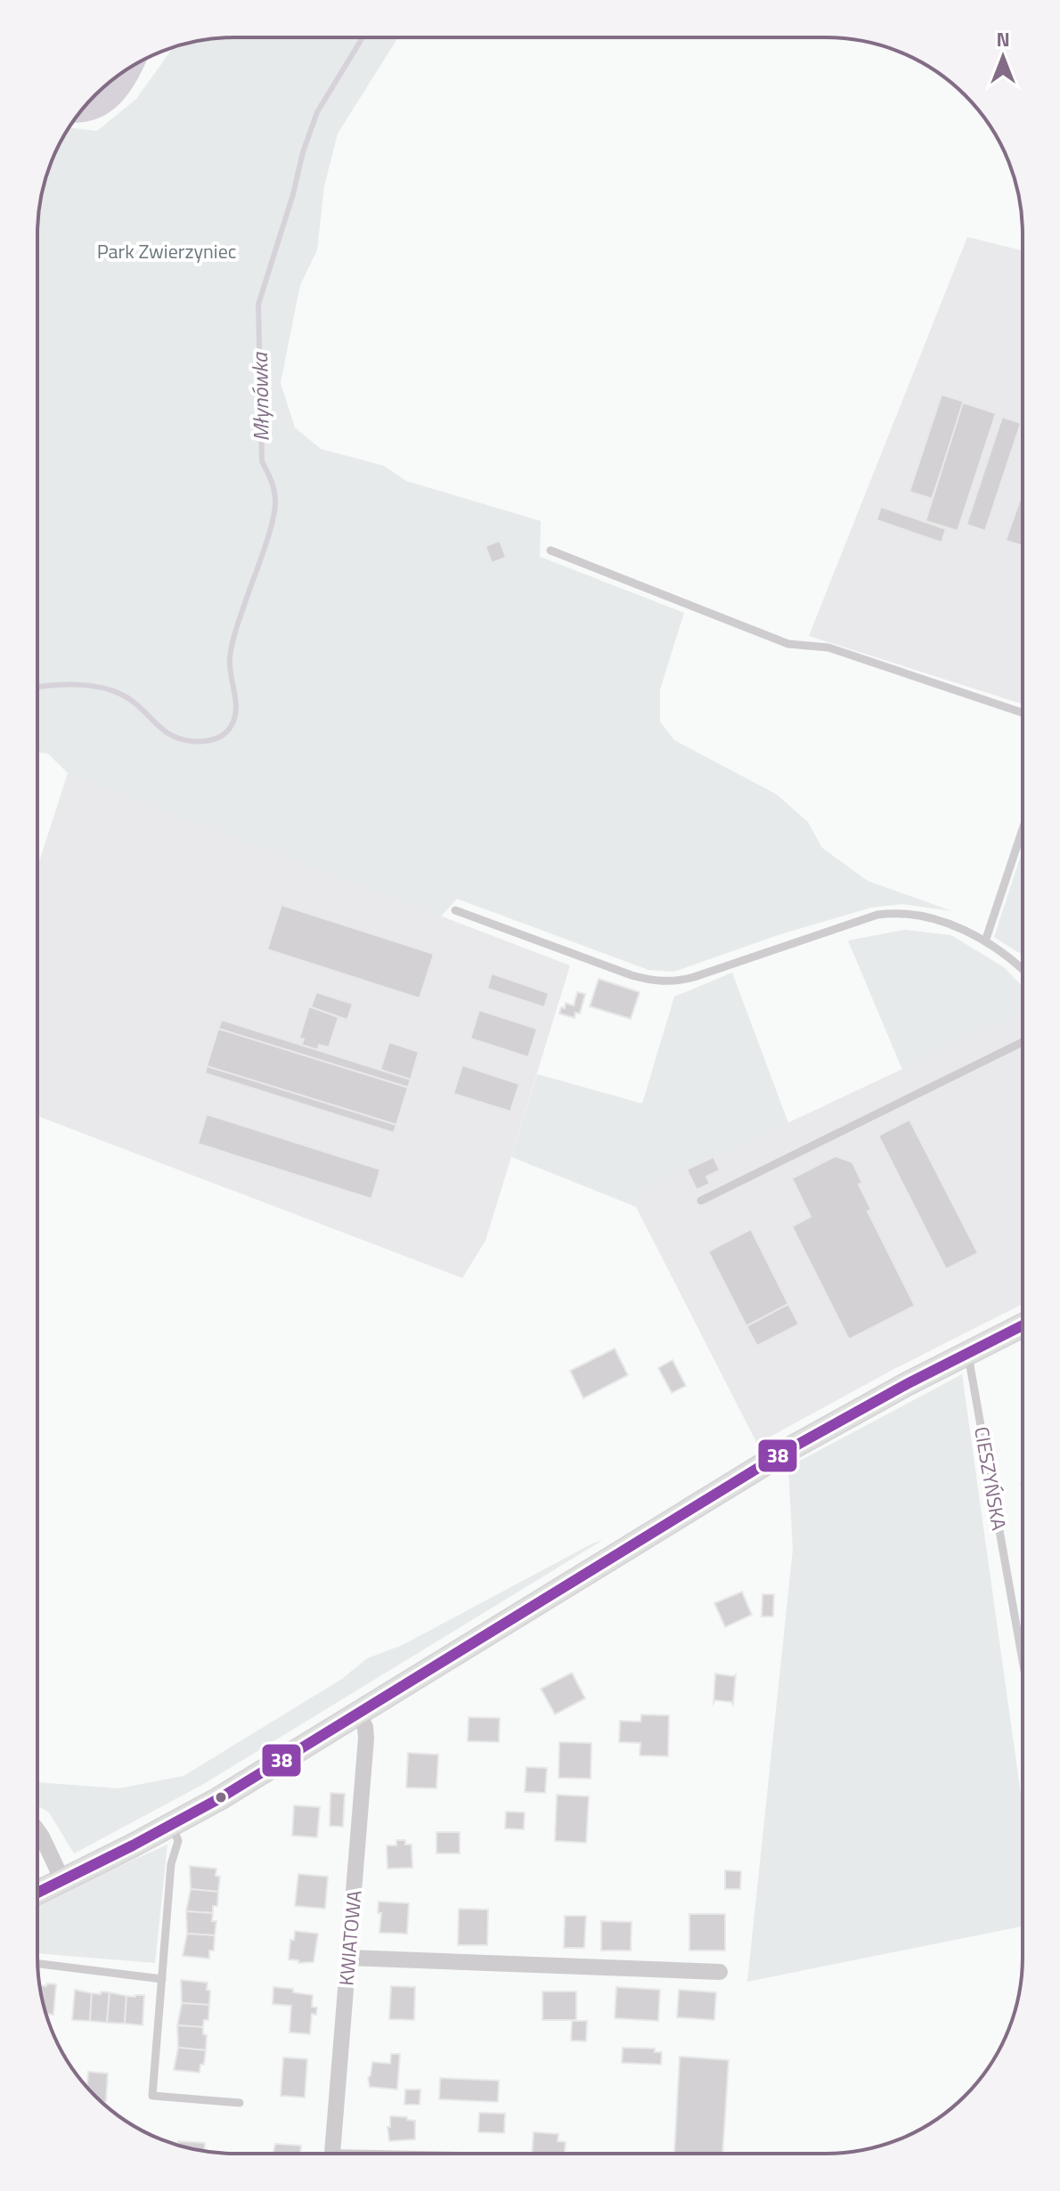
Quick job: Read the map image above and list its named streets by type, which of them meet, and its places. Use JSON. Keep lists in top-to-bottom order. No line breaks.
{"streets":{"street":["KWIATOWA"],"lane":["CIESZYŃSKA"]},"water":["Młynówka"],"parks":["Park Zwierzyniec"],"lines":["transit line 38"],"north":"top"}
